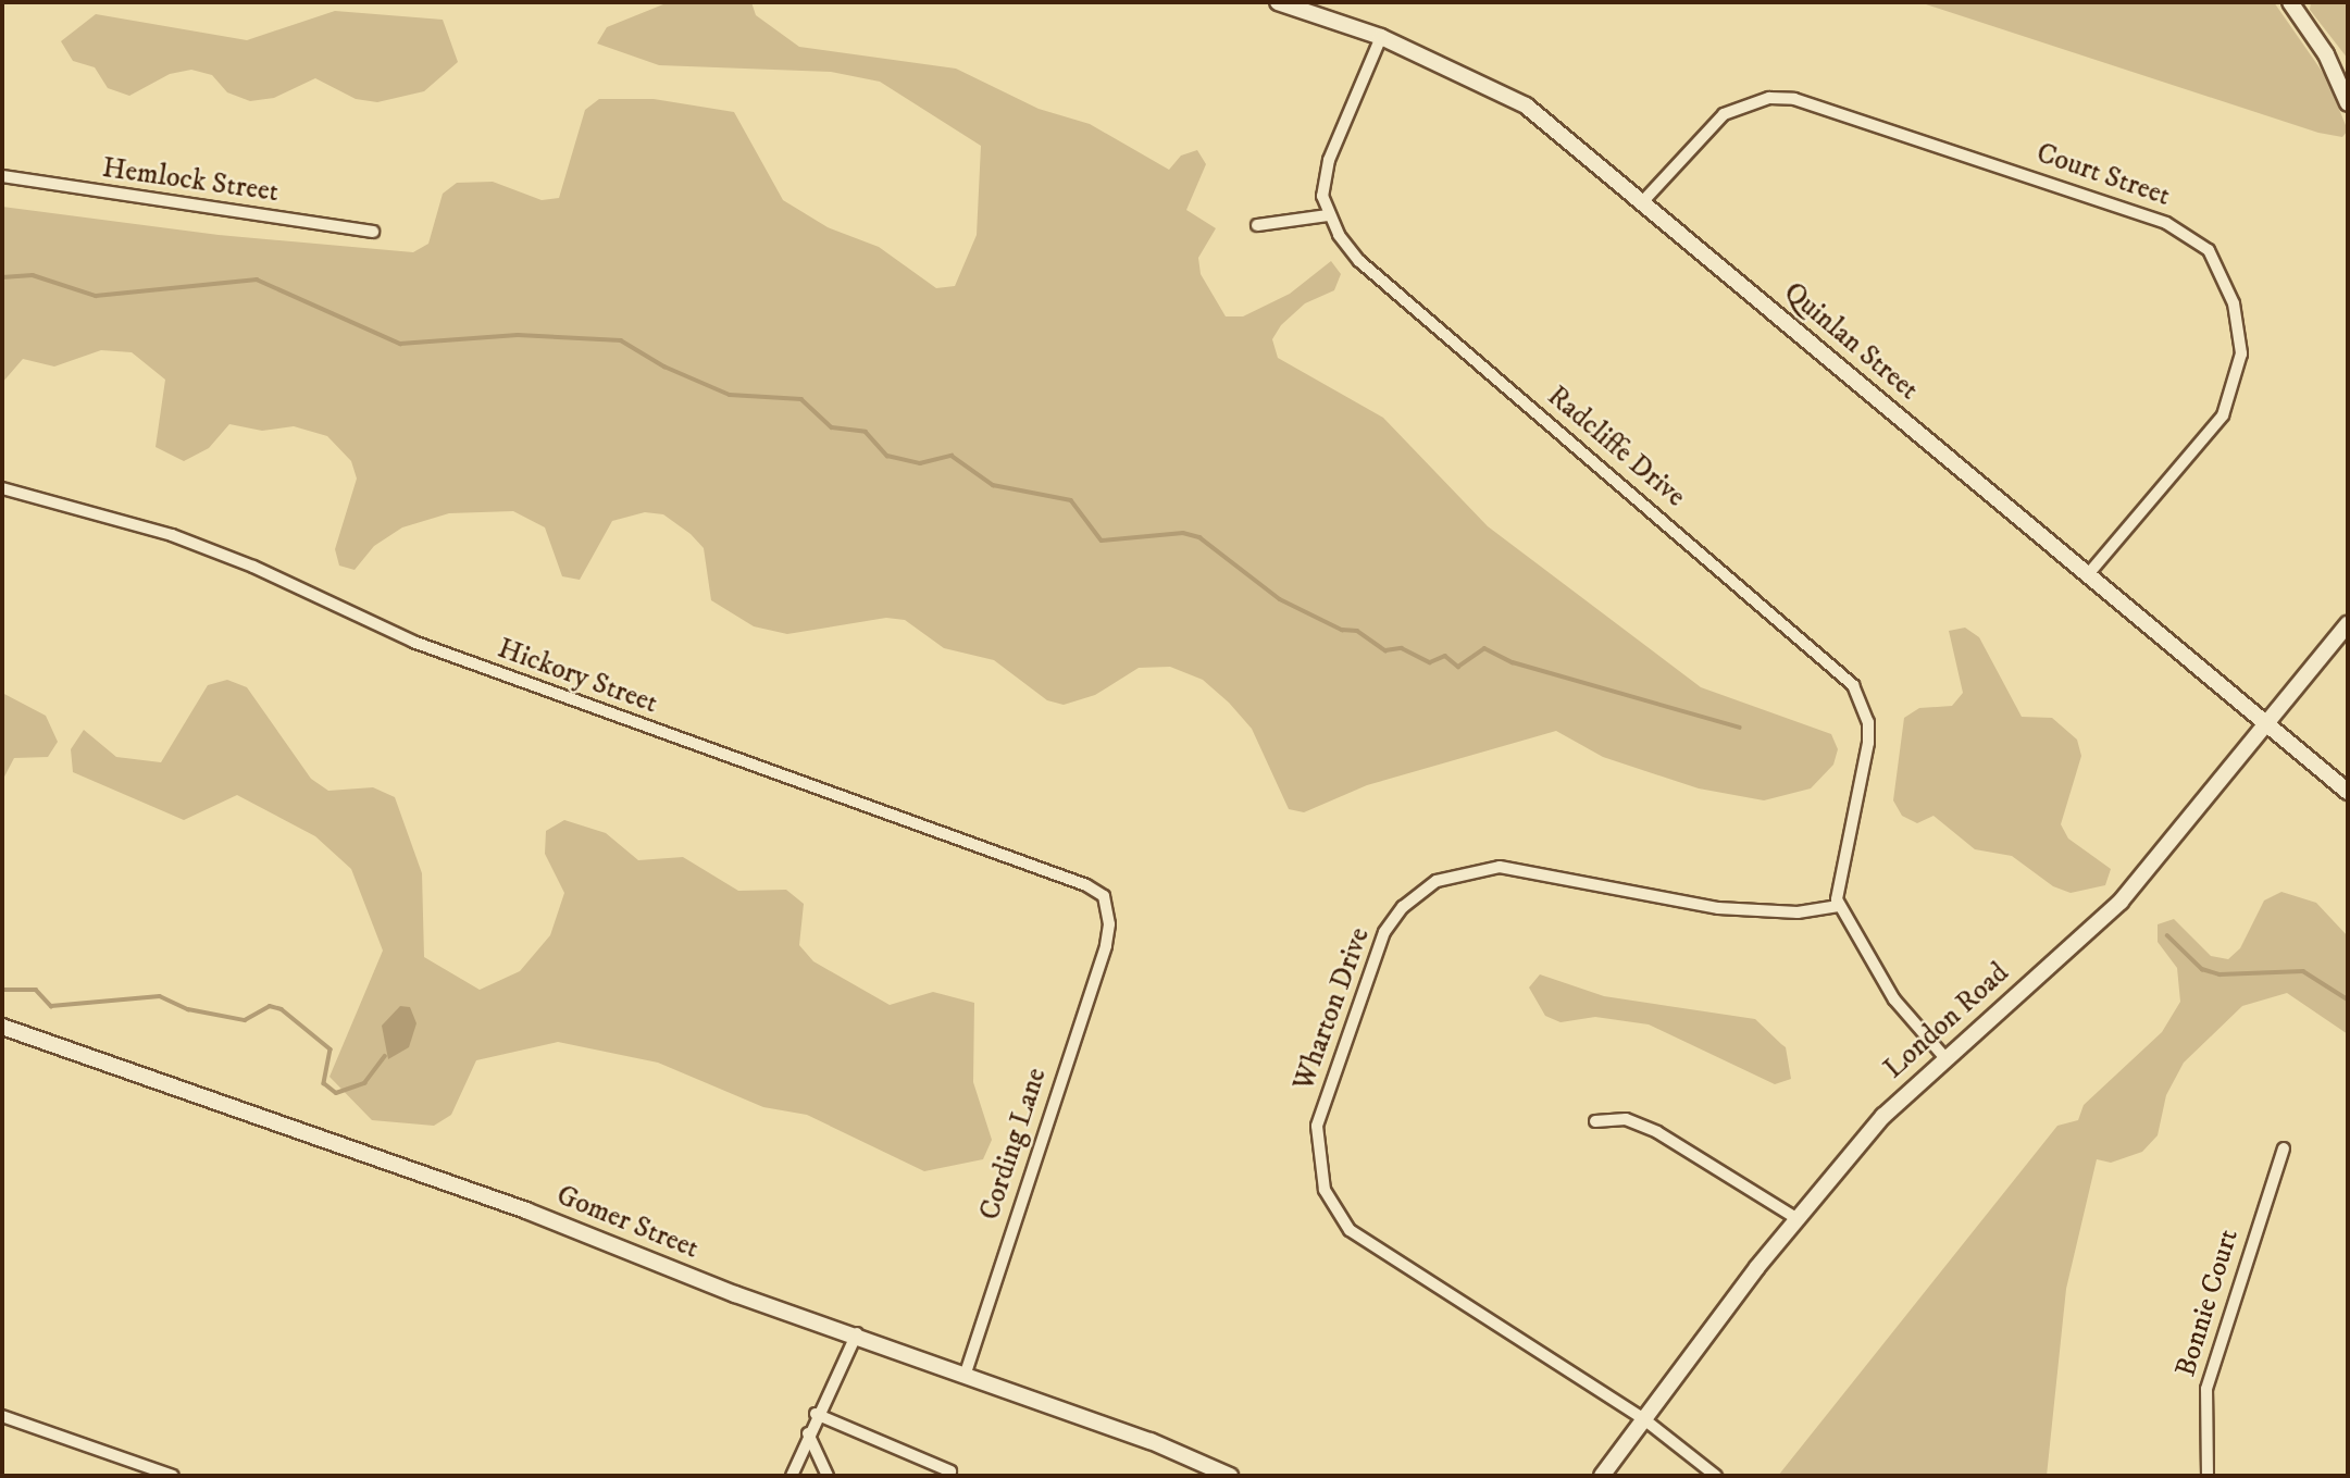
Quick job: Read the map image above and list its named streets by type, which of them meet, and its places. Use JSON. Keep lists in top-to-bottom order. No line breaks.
{"streets":{"street":["Court Street","Hemlock Street","Quinlan Street","Radcliffe Drive","Hickory Street","Wharton Drive","London Road","Cording Lane","Gomer Street","Bonnie Court"]},"crossings":[["Court Street","Quinlan Street"],["Quinlan Street","London Road"],["Radcliffe Drive","Wharton Drive"],["Hickory Street","Cording Lane"],["Wharton Drive","London Road"],["Cording Lane","Gomer Street"]]}
